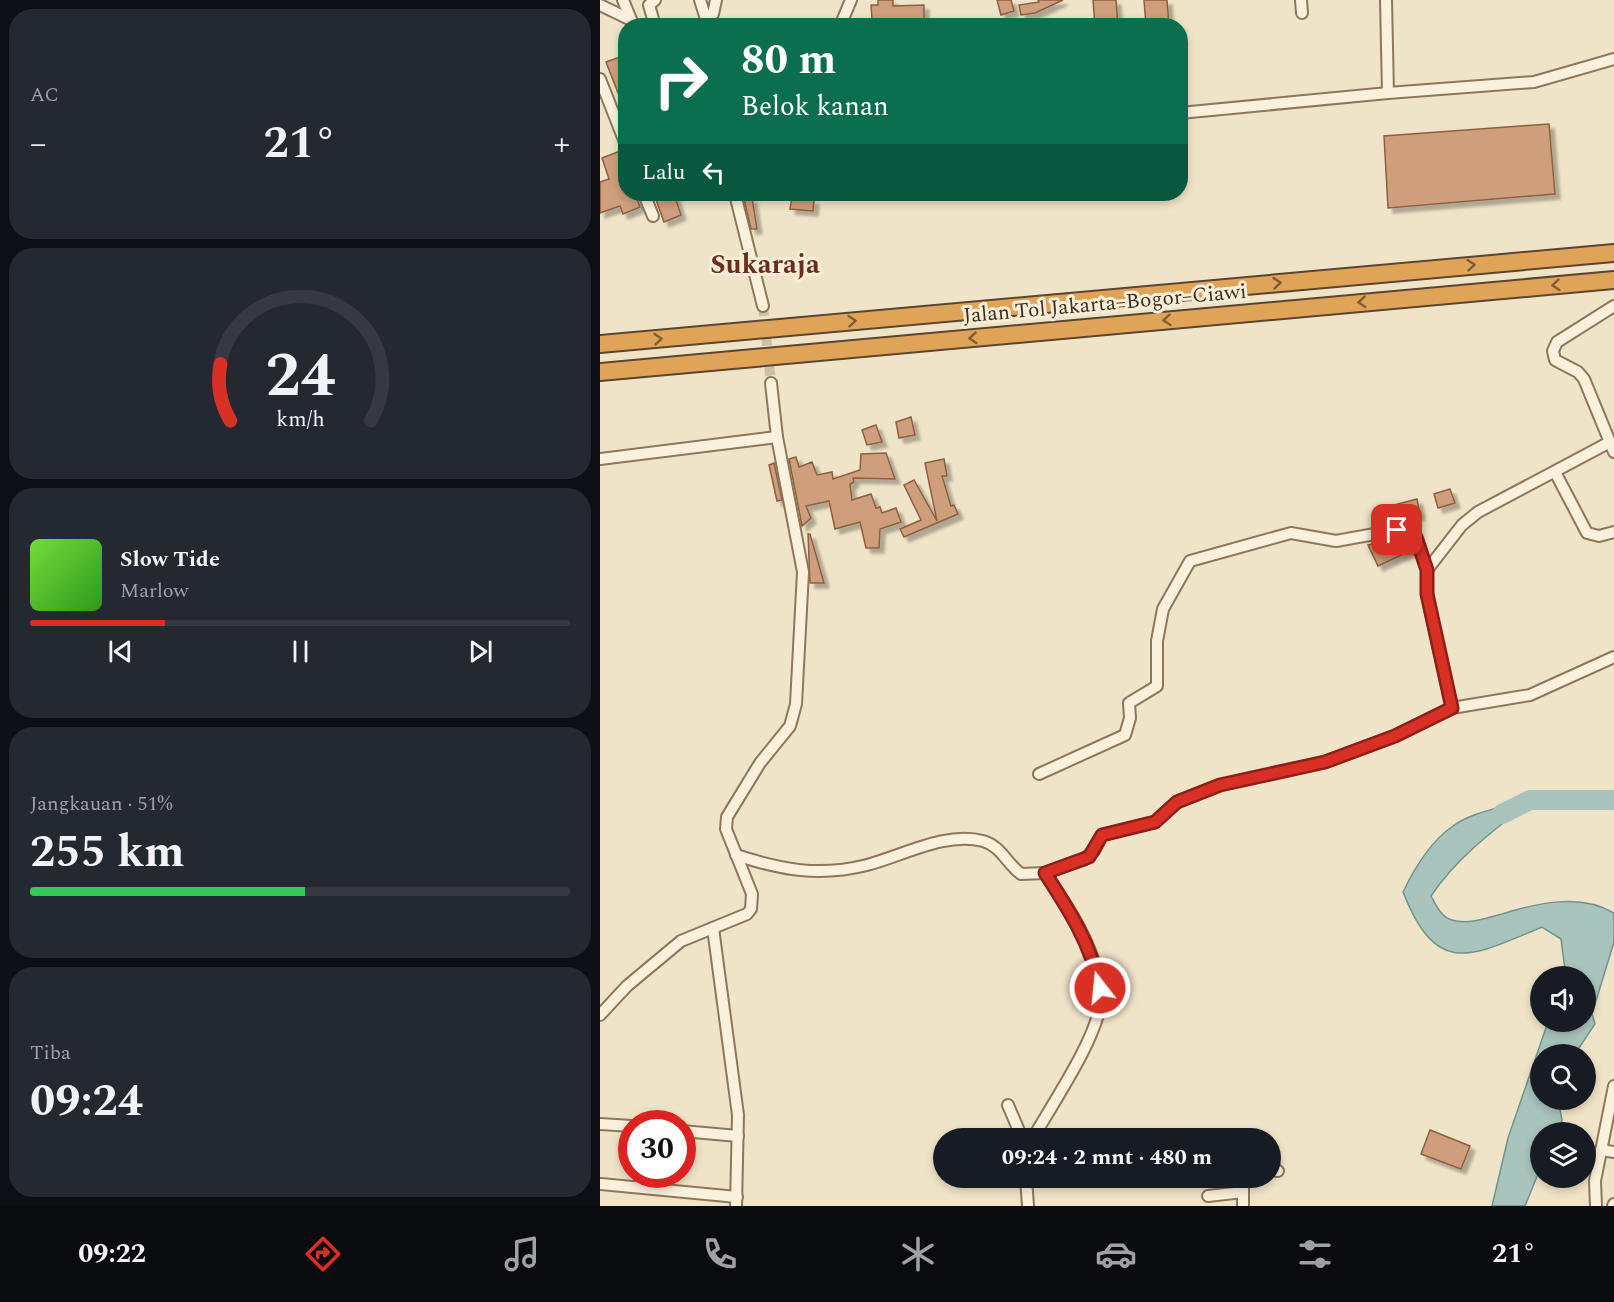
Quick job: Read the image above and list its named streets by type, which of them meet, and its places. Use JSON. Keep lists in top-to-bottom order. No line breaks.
{"streets":{"highway":["Jalan Tol Jakarta–Bogor–Ciawi"]},"districts":["Sukaraja"],"page":{"tile":["AC",["Jangkauan · 51%","255 km"],["Tiba","09:24"]],"turn":["80 m","Belok kanan"],"heat":["−","21°","+"],"then":"Lalu","song":["Slow Tide","Marlow"],"limit":"30","trip":"09:24 · 2 mnt · 480 m","tabs":["09:22","21°"],"gauge":["24","km/h"]}}
